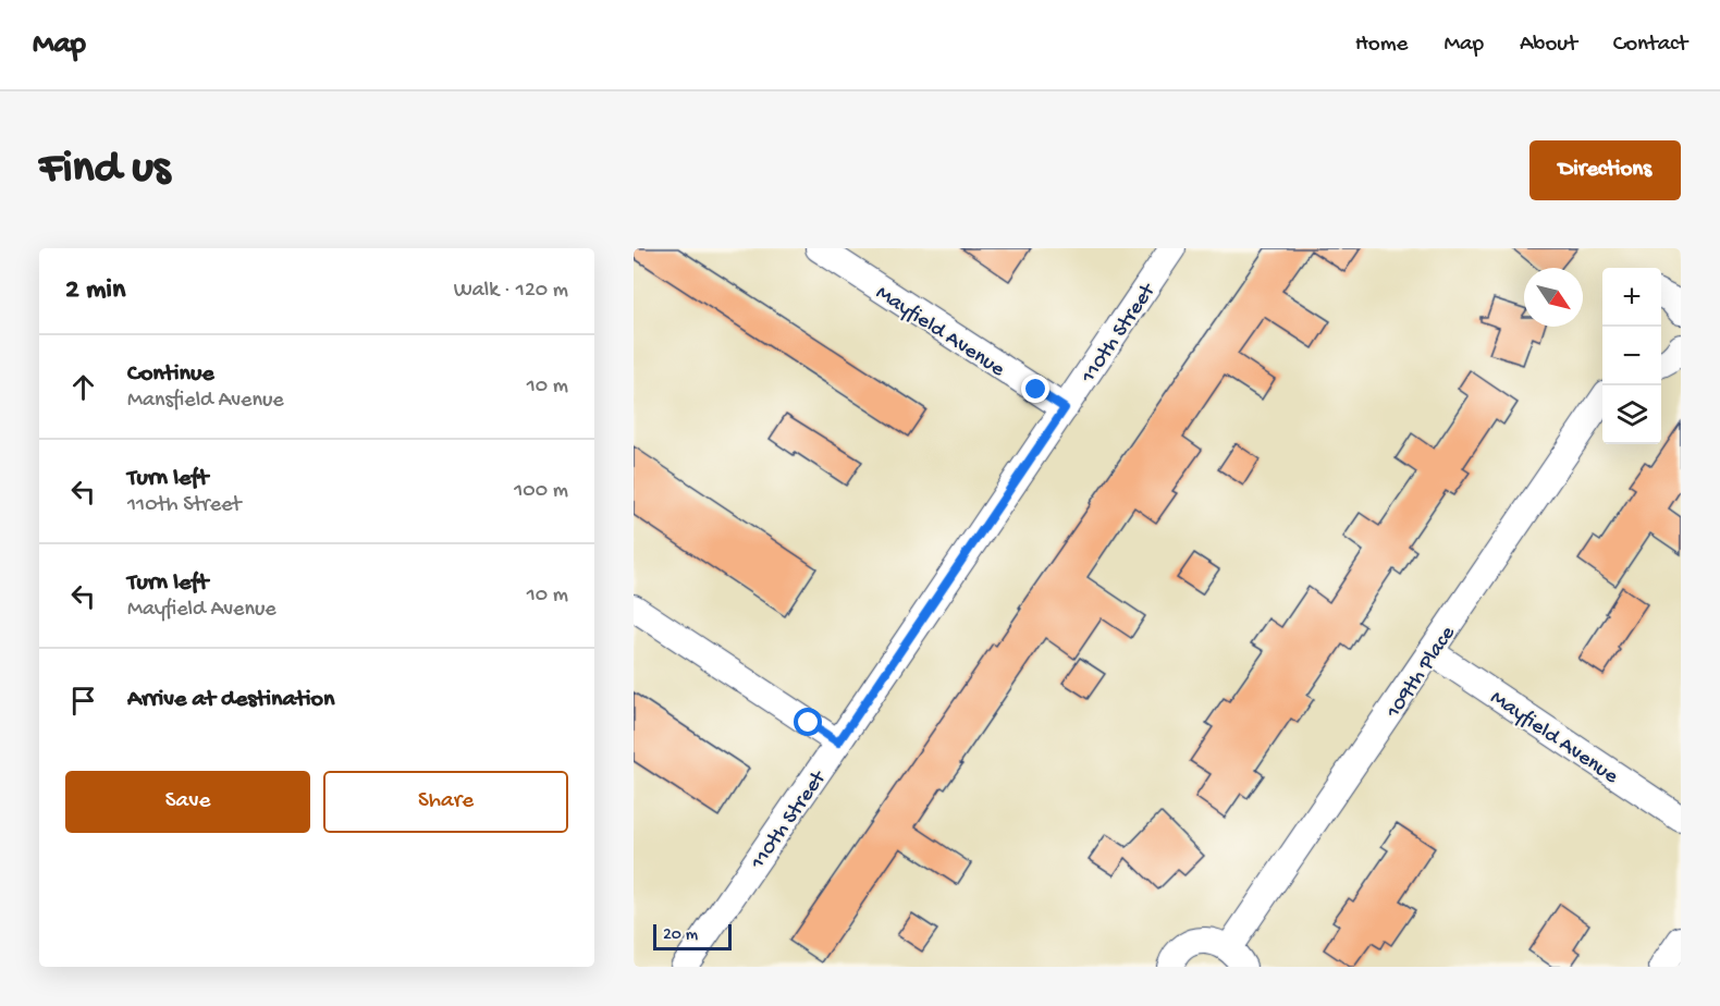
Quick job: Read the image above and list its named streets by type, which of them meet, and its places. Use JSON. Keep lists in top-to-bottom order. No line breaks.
{"streets":{"street":["Mayfield Avenue","110th Street","109th Place"]},"crossings":[["Mayfield Avenue","110th Street"],["Mayfield Avenue","109th Place"]],"scale_bar":"20 m","north":"bottom right","page":{"header":"Map","nav":["Home","Map","About","Contact"],"buttons":["Directions",["Save","Share"]],"title":"Find us","heading":["2 min","Walk · 120 m"],"map_buttons":["+","−"],"list":[["Continue","Mansfield Avenue","10 m"],["Turn left","110th Street","100 m"],["Turn left","Mayfield Avenue","10 m"],"Arrive at destination"],"scale":"20 m"}}
